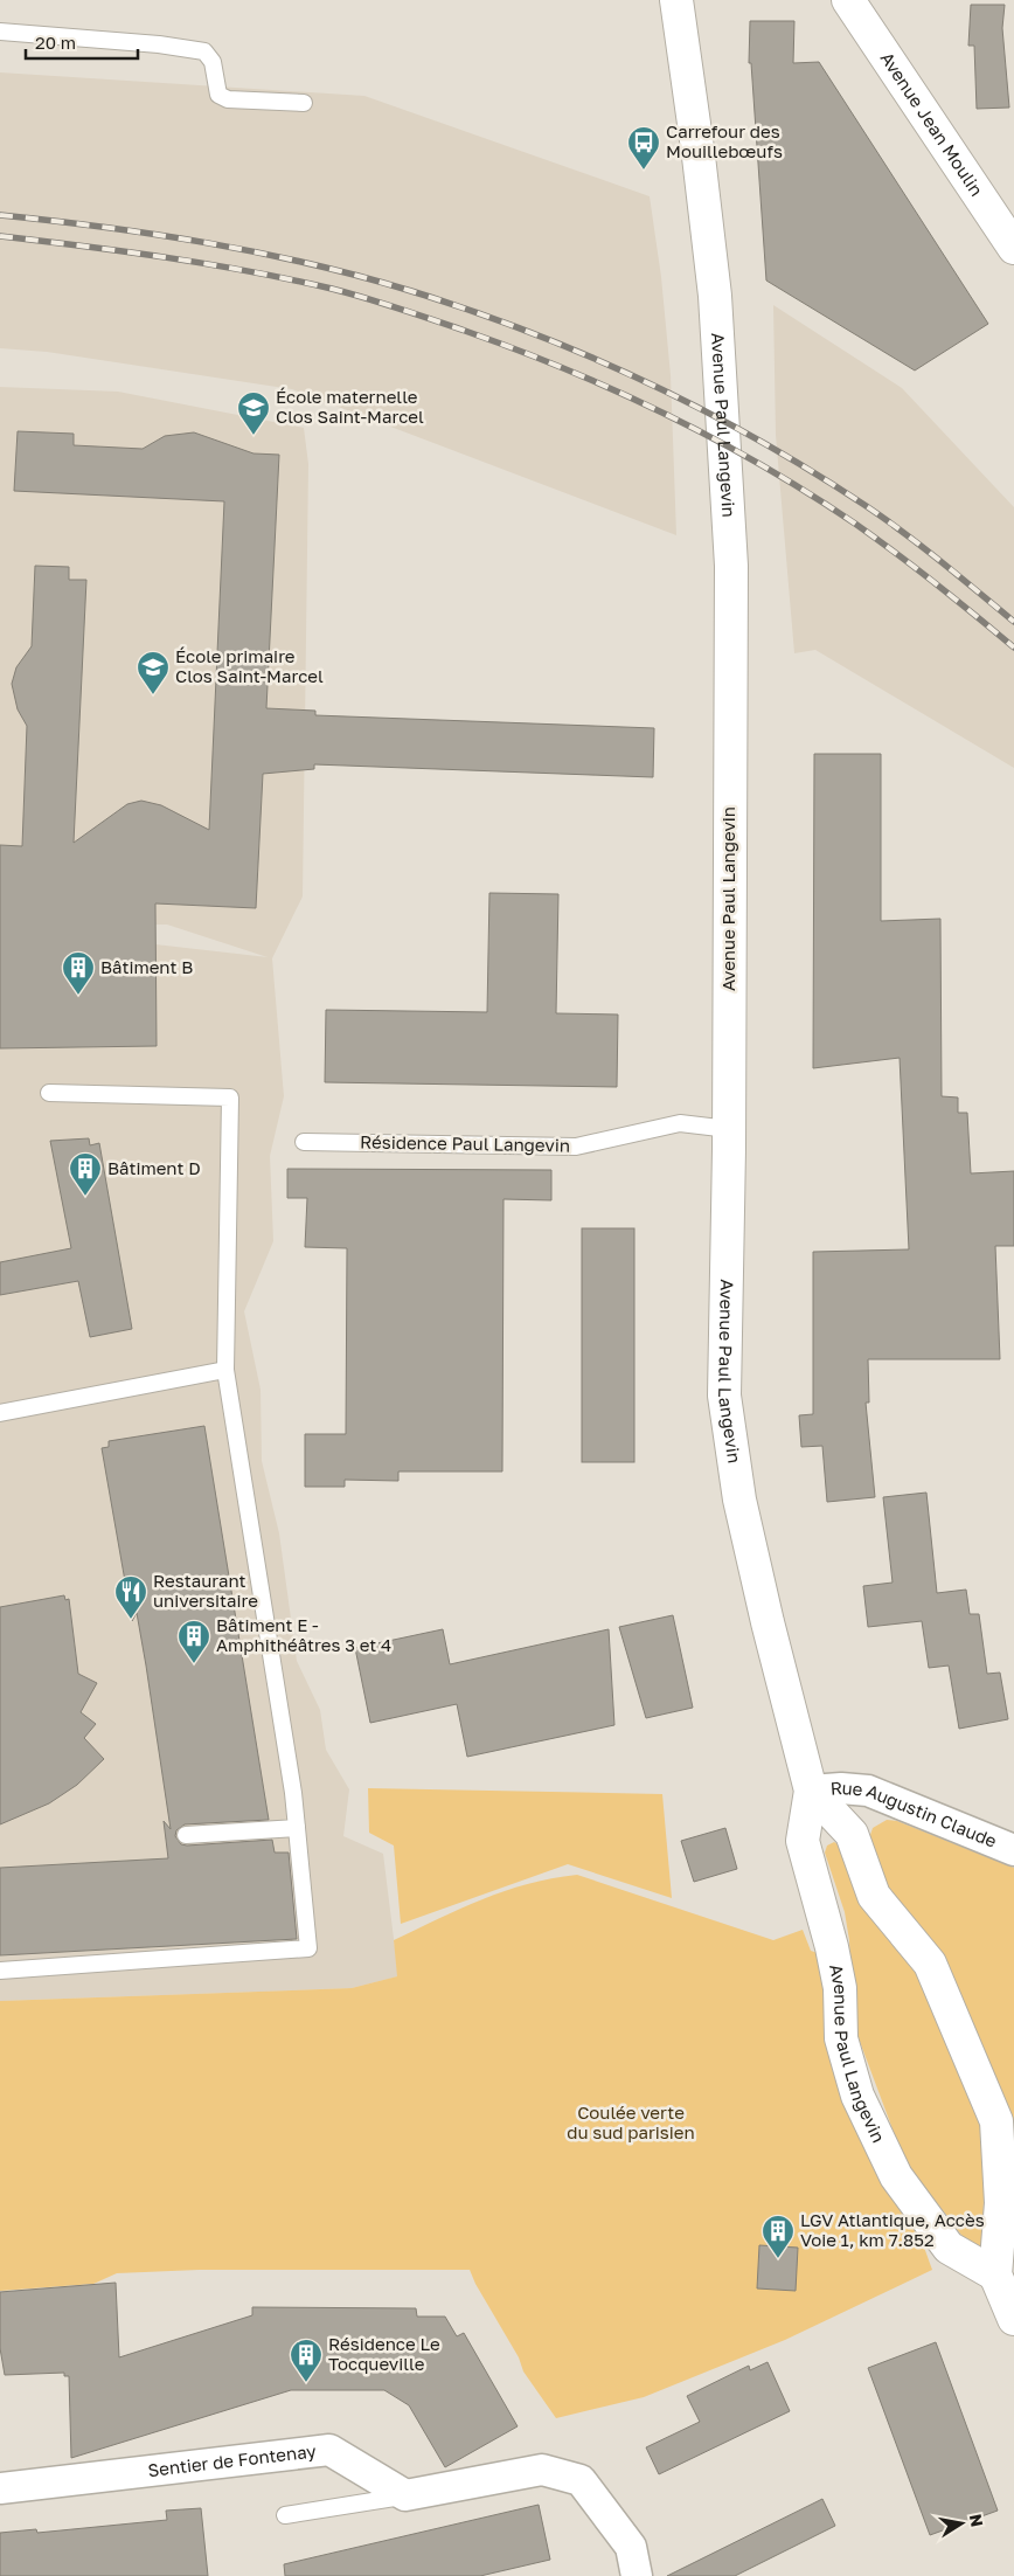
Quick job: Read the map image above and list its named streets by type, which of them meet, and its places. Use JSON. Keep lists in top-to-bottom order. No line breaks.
{"streets":{"main road":["Avenue Jean Moulin","Avenue Paul Langevin"],"street":["Rue Augustin Claude","Sentier de Fontenay"],"lane":["Résidence Paul Langevin"]},"crossings":[["Avenue Paul Langevin","Résidence Paul Langevin"],["Avenue Paul Langevin","Rue Augustin Claude"]],"parks":["Coulée verte du sud parisien"],"places":{"bus stop":["Carrefour des Mouillebœufs"],"school or university":["École maternelle Clos Saint-Marcel","École primaire Clos Saint-Marcel"],"building":["Bâtiment B","Bâtiment D","Bâtiment E - Amphithéâtres 3 et 4","LGV Atlantique, Accès Voie 1, km 7.852","Résidence Le Tocqueville"],"restaurant":["Restaurant universitaire"]},"scale_bar":"20 m","north":"right"}
